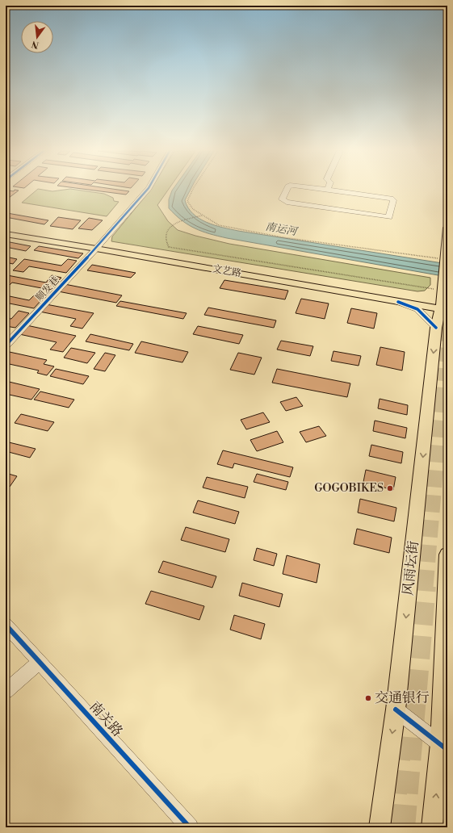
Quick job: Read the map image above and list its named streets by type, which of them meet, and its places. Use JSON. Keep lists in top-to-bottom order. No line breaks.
{"streets":{"main road":["文艺路","风雨坛街"],"street":["顺发巷","南关路"]},"crossings":[["文艺路","顺发巷"],["文艺路","风雨坛街"]],"water":["南运河"],"places":["GOGOBIKES","交通银行"],"north":"bottom"}
